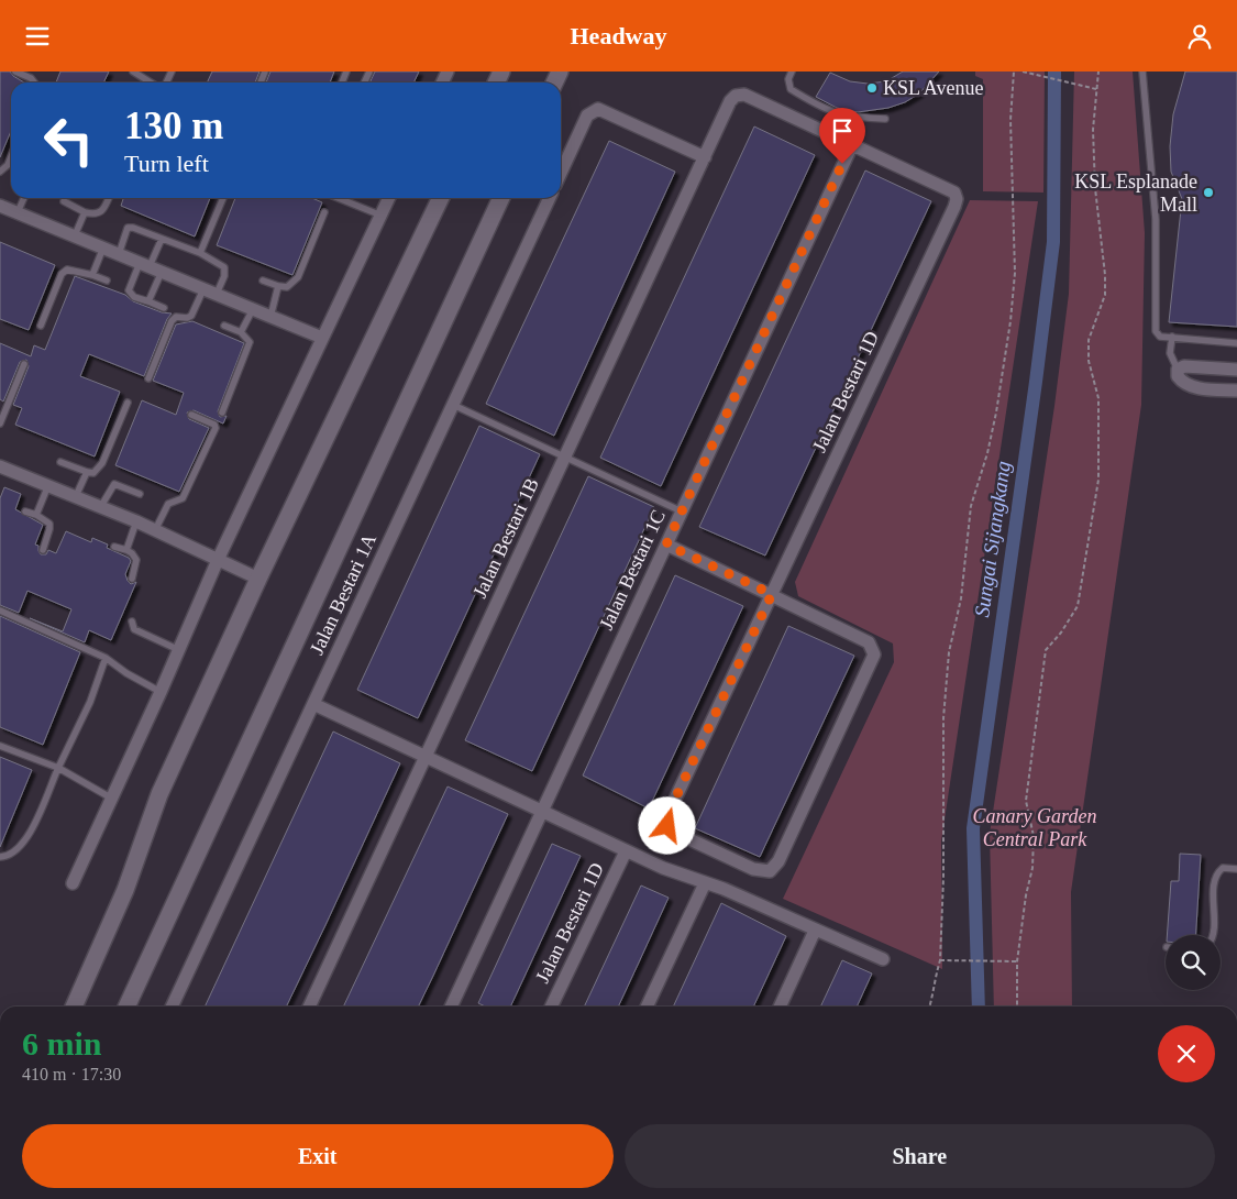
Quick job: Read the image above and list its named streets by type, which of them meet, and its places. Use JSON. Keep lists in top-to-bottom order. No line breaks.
{"streets":{"street":["Jalan Bestari 1D","Jalan Bestari 1B","Jalan Bestari 1C","Jalan Bestari 1A"]},"crossings":[["Jalan Bestari 1D","Jalan Bestari 1B"],["Jalan Bestari 1D","Jalan Bestari 1C"],["Jalan Bestari 1B","Jalan Bestari 1C"]],"water":["Sungai Sijangkang"],"parks":["Canary Garden Central Park"],"places":["KSL Avenue","KSL Esplanade Mall"],"page":{"header":"Headway","turn":["130 m","Turn left"],"heading":["6 min","410 m · 17:30"],"buttons":["Exit","Share"]}}
